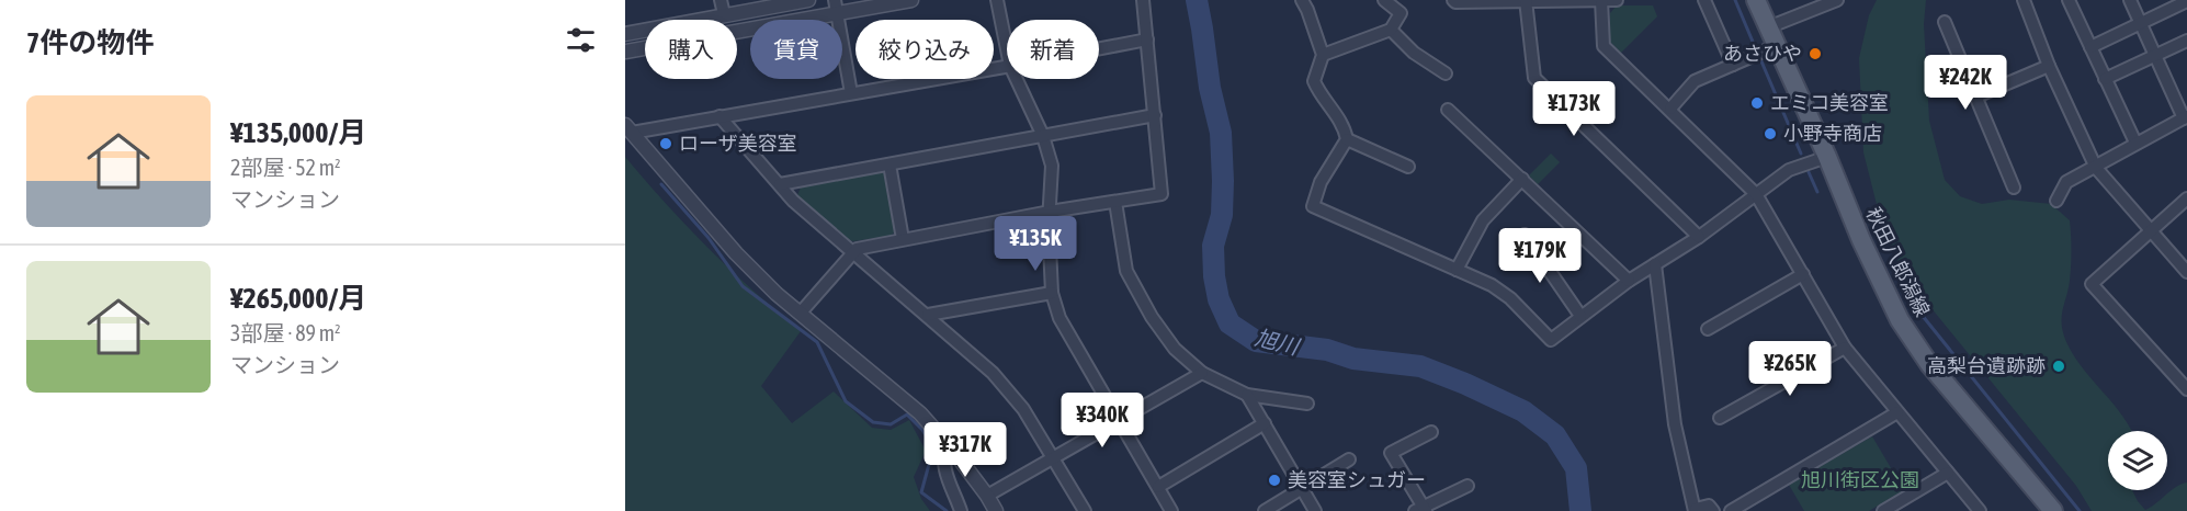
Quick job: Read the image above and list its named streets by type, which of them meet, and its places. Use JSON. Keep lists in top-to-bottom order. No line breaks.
{"streets":{"main road":["秋田八郎潟線"]},"water":["旭川"],"parks":["旭川街区公園"],"places":["あさひや","エミコ美容室","小野寺商店","ローザ美容室","高梨台遺跡跡","美容室シュガー"],"page":{"heading":"7件の物件","chip":["購入","賃貸","絞り込み","新着"],"price":["¥242K","¥173K","¥135K","¥179K","¥265K","¥340K","¥317K"],"list":[{"name":"¥135,000/月","note":"2部屋 · 52 m² · マンション"},{"name":"¥265,000/月","note":"3部屋 · 89 m² · マンション"}]}}
